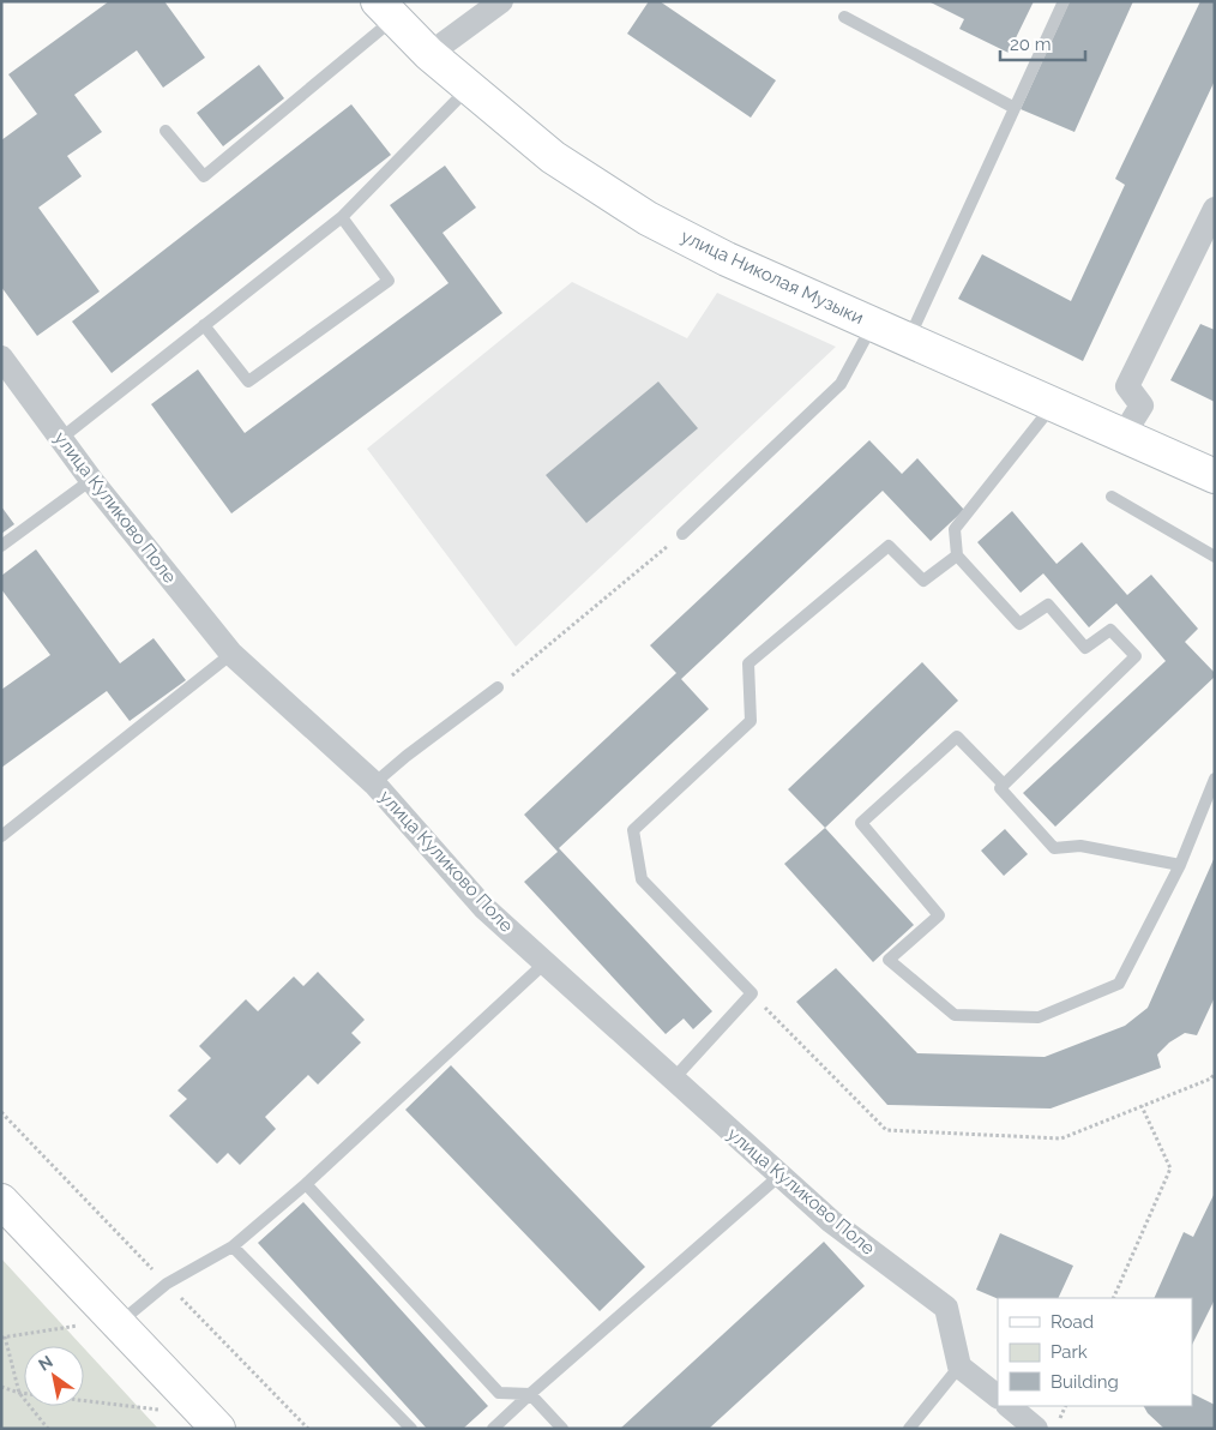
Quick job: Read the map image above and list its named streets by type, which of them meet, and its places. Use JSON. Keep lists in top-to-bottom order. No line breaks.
{"streets":{"main road":["улица Николая Музыки"],"street":["улица Куликово Поле"]},"legend":["Road","Park","Building"],"scale_bar":"20 m","north":"top left"}
